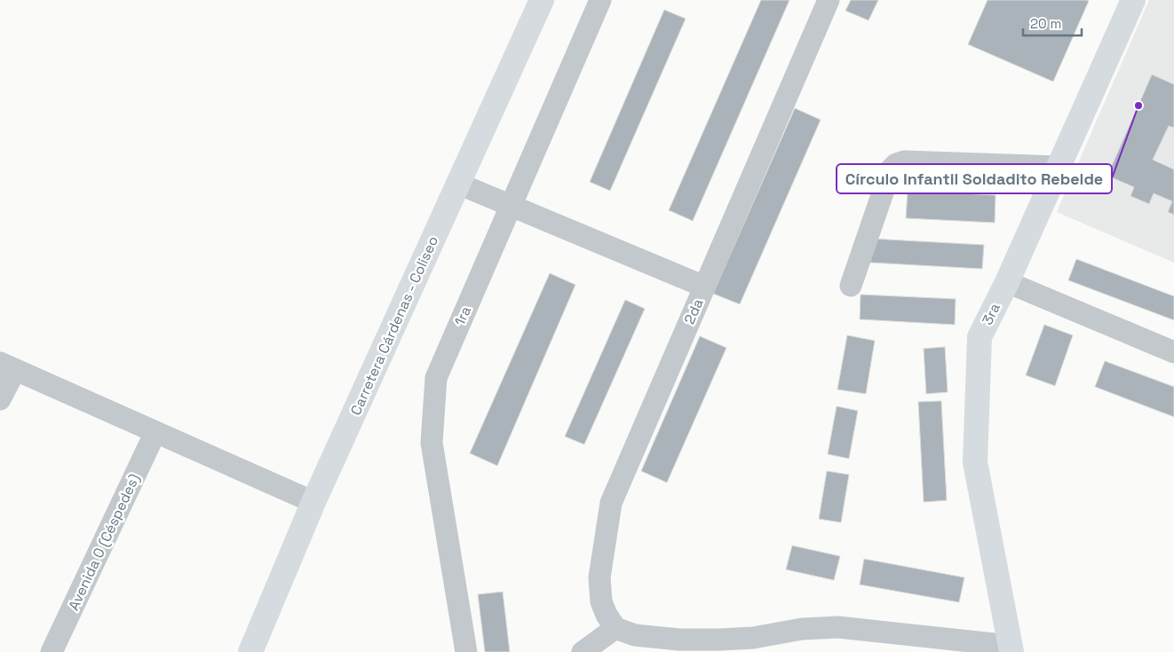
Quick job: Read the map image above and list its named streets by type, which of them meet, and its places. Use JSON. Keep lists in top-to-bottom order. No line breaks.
{"streets":{"main road":["3ra","Carretera Cárdenas - Coliseo"],"street":["2da","1ra","Avenida 0 (Céspedes)"]},"places":["Círculo Infantil Soldadito Rebelde"],"scale_bar":"20 m"}
